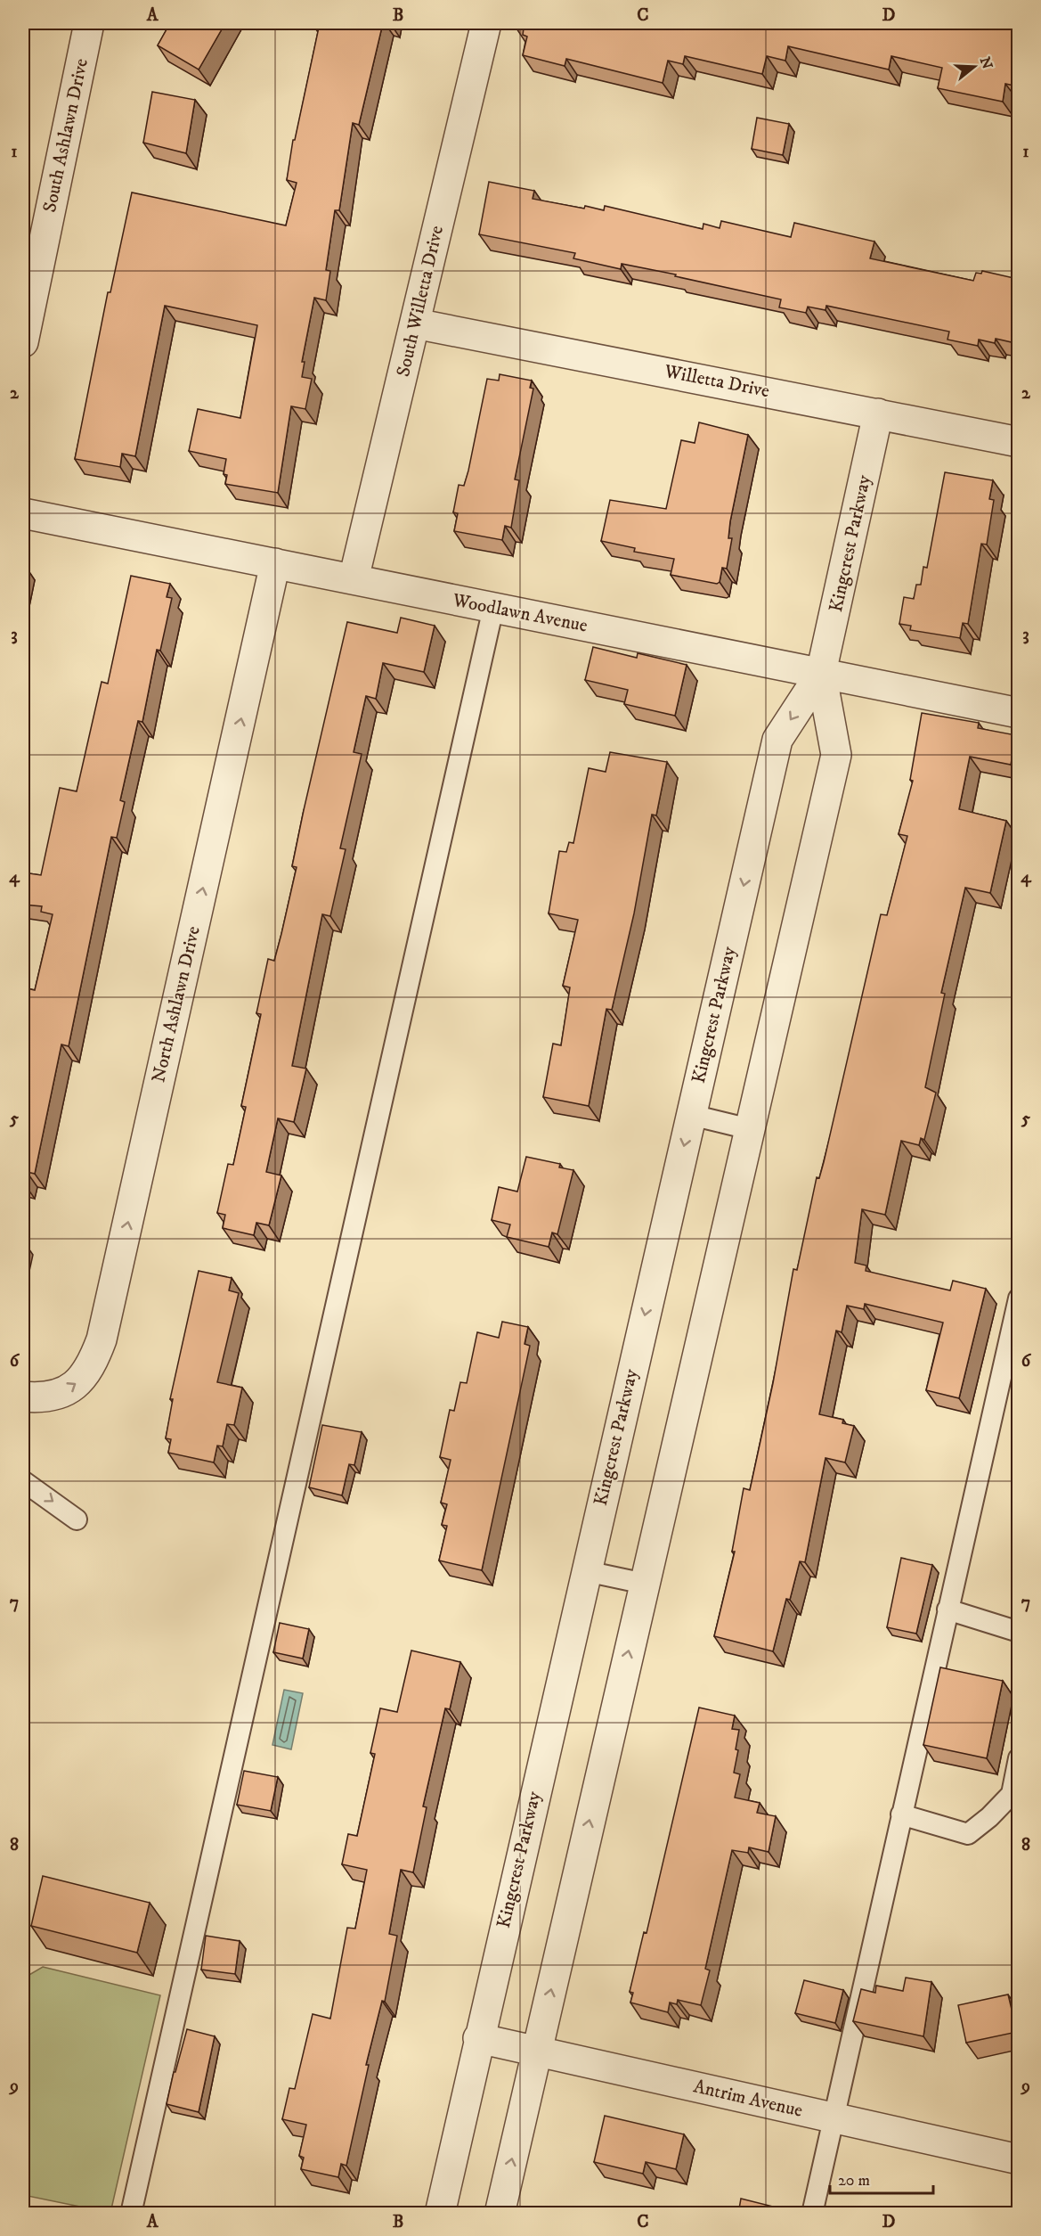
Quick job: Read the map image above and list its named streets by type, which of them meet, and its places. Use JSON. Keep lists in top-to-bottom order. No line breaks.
{"streets":{"street":["South Ashlawn Drive","South Willetta Drive","Willetta Drive","Kingcrest Parkway","Woodlawn Avenue","North Ashlawn Drive","Antrim Avenue"]},"crossings":[["South Willetta Drive","Willetta Drive"],["South Willetta Drive","Woodlawn Avenue"],["Willetta Drive","Kingcrest Parkway"],["Kingcrest Parkway","Woodlawn Avenue"],["Kingcrest Parkway","Antrim Avenue"],["Woodlawn Avenue","North Ashlawn Drive"]],"one_way":["North Ashlawn Drive"],"scale_bar":"20 m","north":"right","grid":{"columns":["A","B","C","D"],"rows":["1","2","3","4","5","6","7","8","9"]}}
